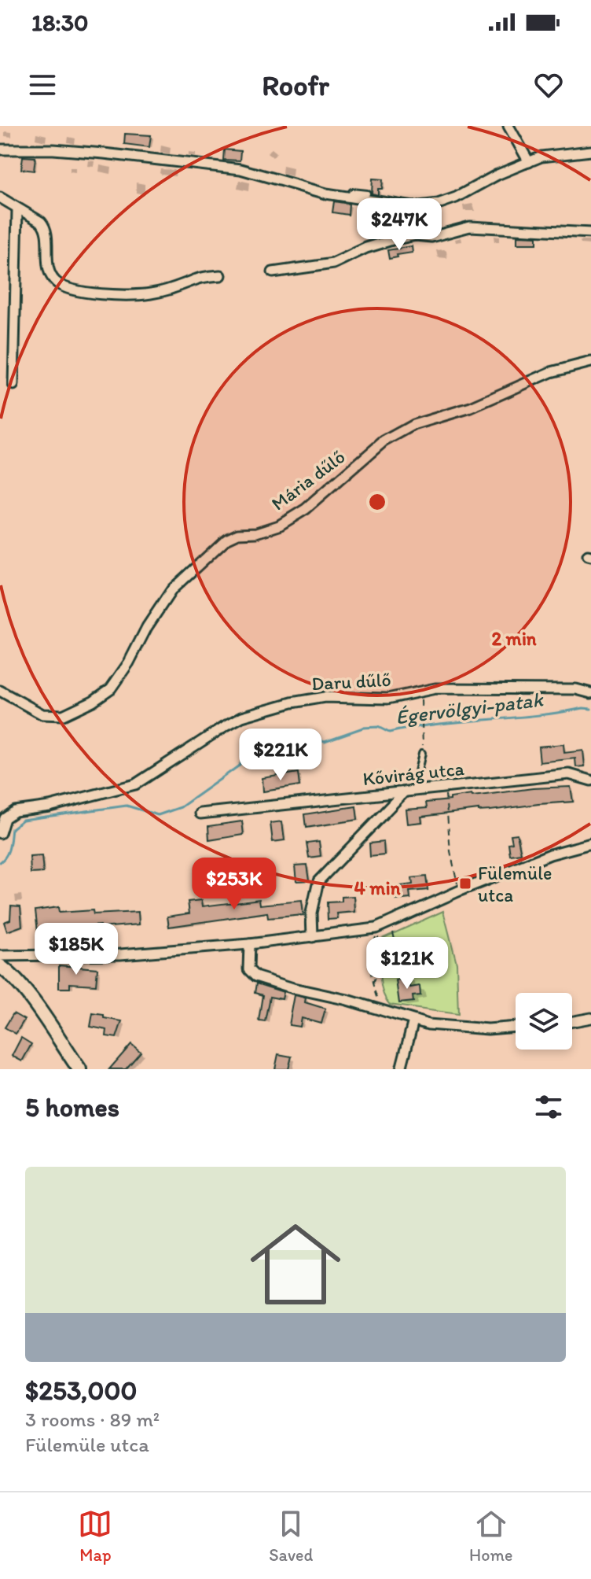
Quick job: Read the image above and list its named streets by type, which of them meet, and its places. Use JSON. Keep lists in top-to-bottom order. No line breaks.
{"streets":{"street":["Mária dűlő","Daru dűlő","Kővirág utca"]},"water":["Égervölgyi-patak"],"places":{"transit":["Fülemüle utca"]},"page":{"status":"18:30","header":"Roofr","price":["$247K","$221K","$253K","$185K","$121K"],"heading":"5 homes","list":[{"name":"$253,000","note":"3 rooms · 89 m² · Fülemüle utca"}],"tabs":["Map","Saved","Home"]},"rings":["2 min","4 min"]}
